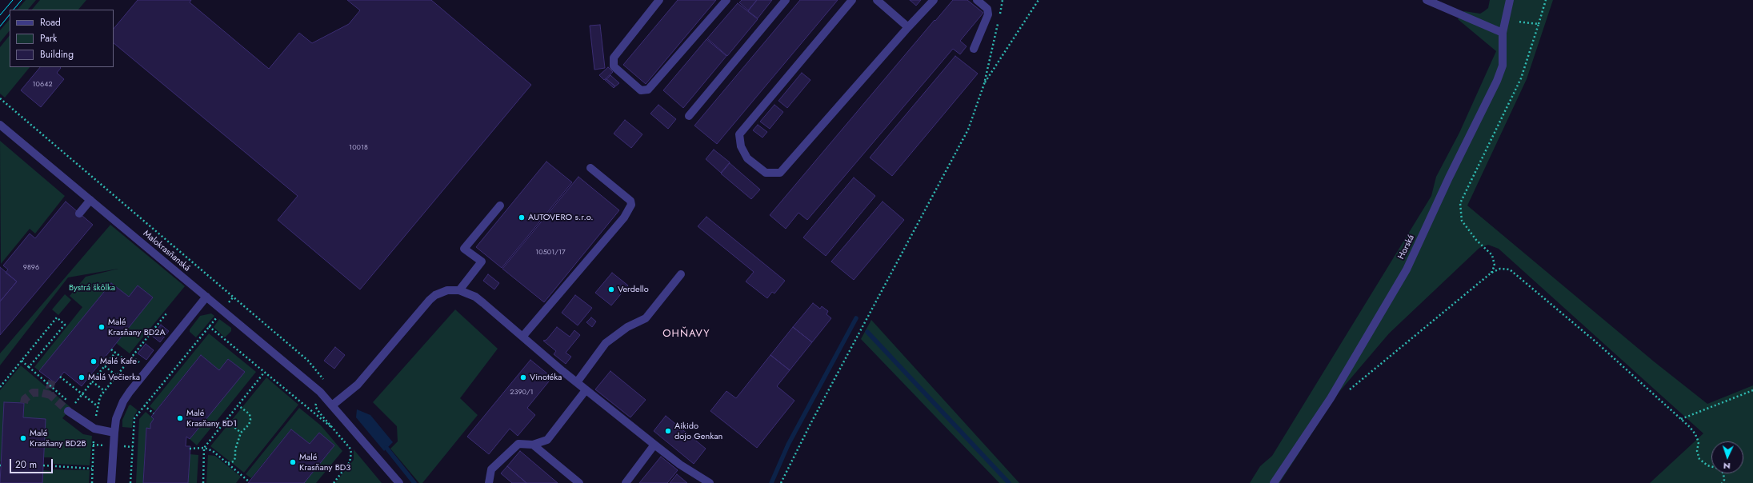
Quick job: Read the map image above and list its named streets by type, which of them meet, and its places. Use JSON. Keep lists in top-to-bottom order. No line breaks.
{"streets":{"street":["Horská","Malokrasňanská"]},"districts":["OHŇAVY"],"parks":["Bystrá škôlka"],"places":["AUTOVERO s.r.o.","Verdello","Malé Krasňany BD2A","Malé Kafe","Malá Večierka","Vinotéka","Malé Krasňany BD1","Aikido dojo Genkan","Malé Krasňany BD2B","Malé Krasňany BD3"],"house_numbers":["10642","10018","10501/17","9896","2390/1"],"legend":["Road","Park","Building"],"scale_bar":"20 m","north":"bottom"}
